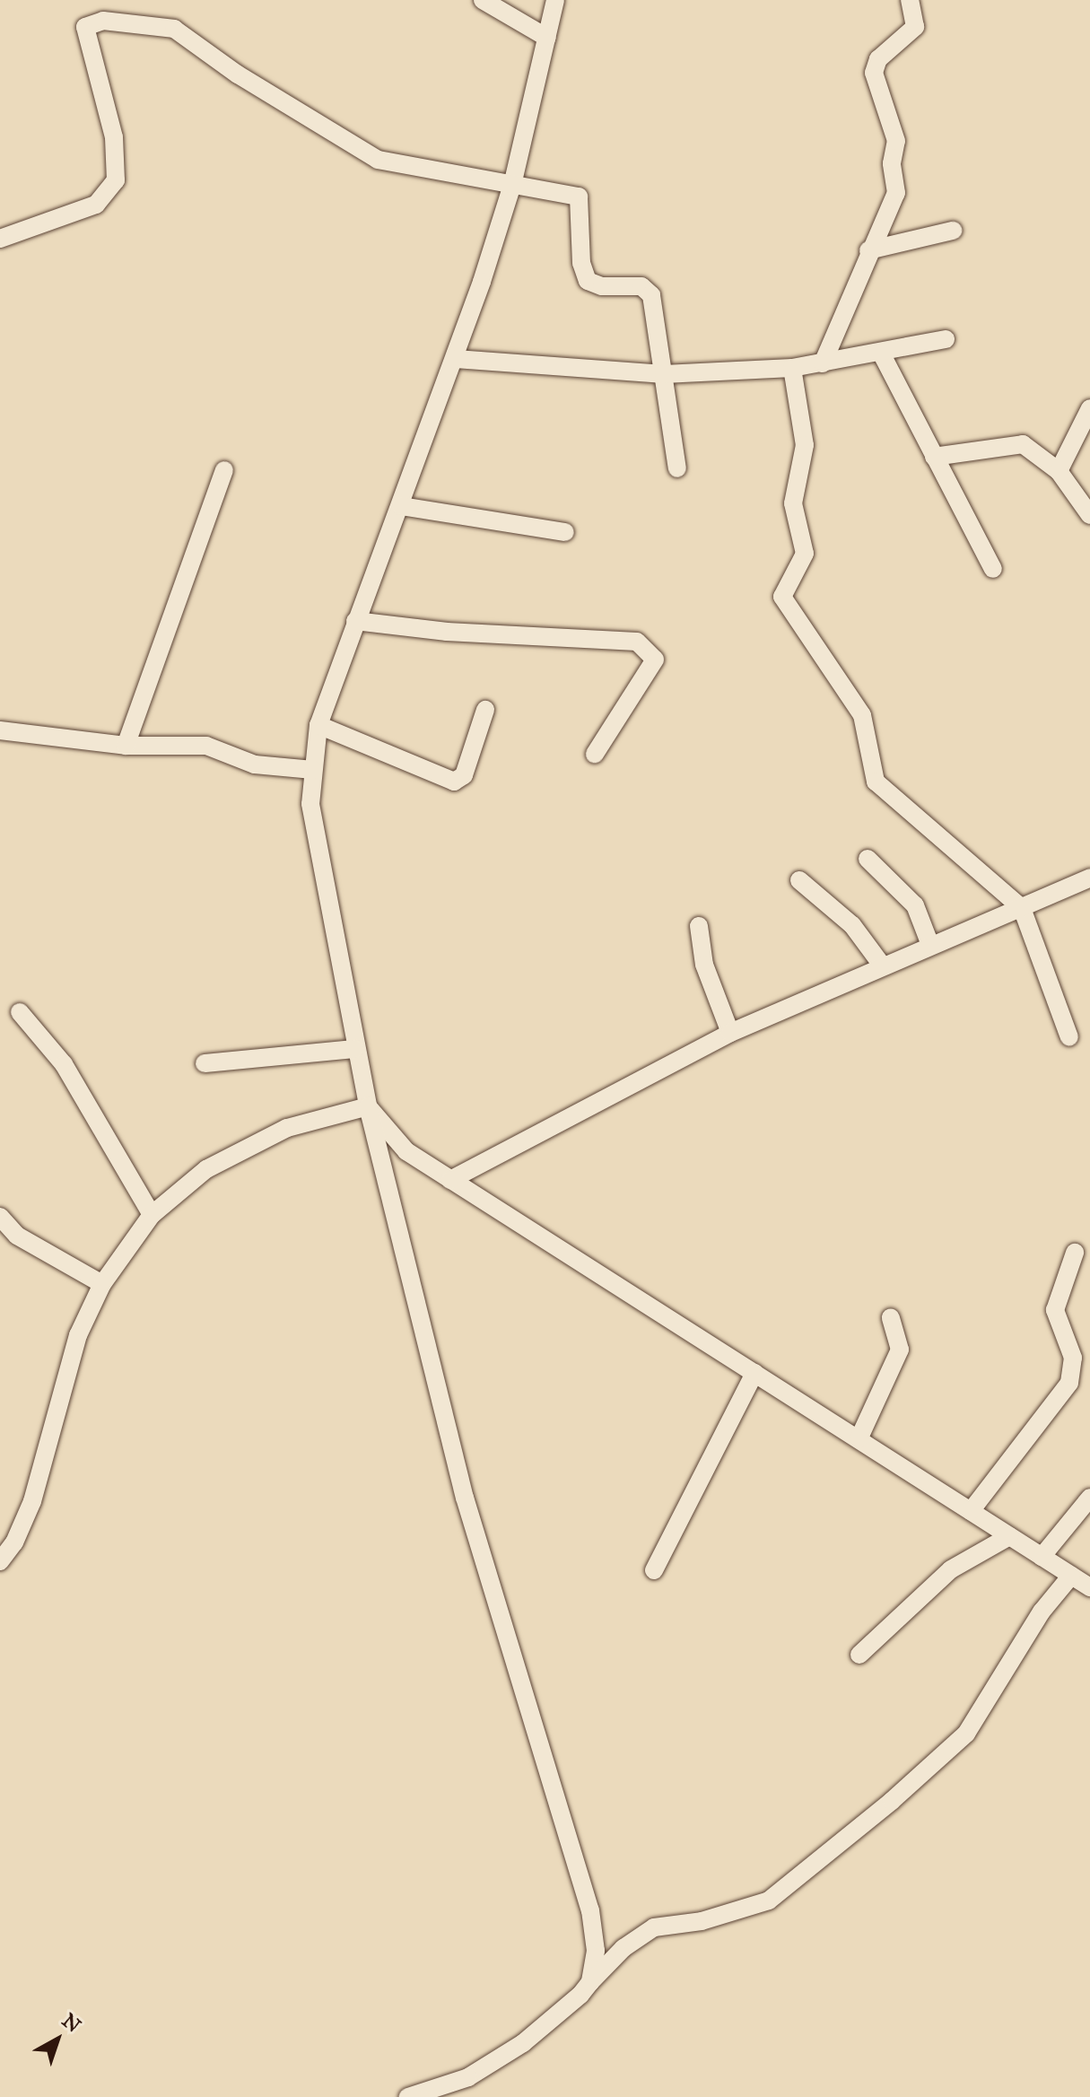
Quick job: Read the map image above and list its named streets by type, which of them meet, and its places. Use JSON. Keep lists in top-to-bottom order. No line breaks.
{"north":"top right"}
